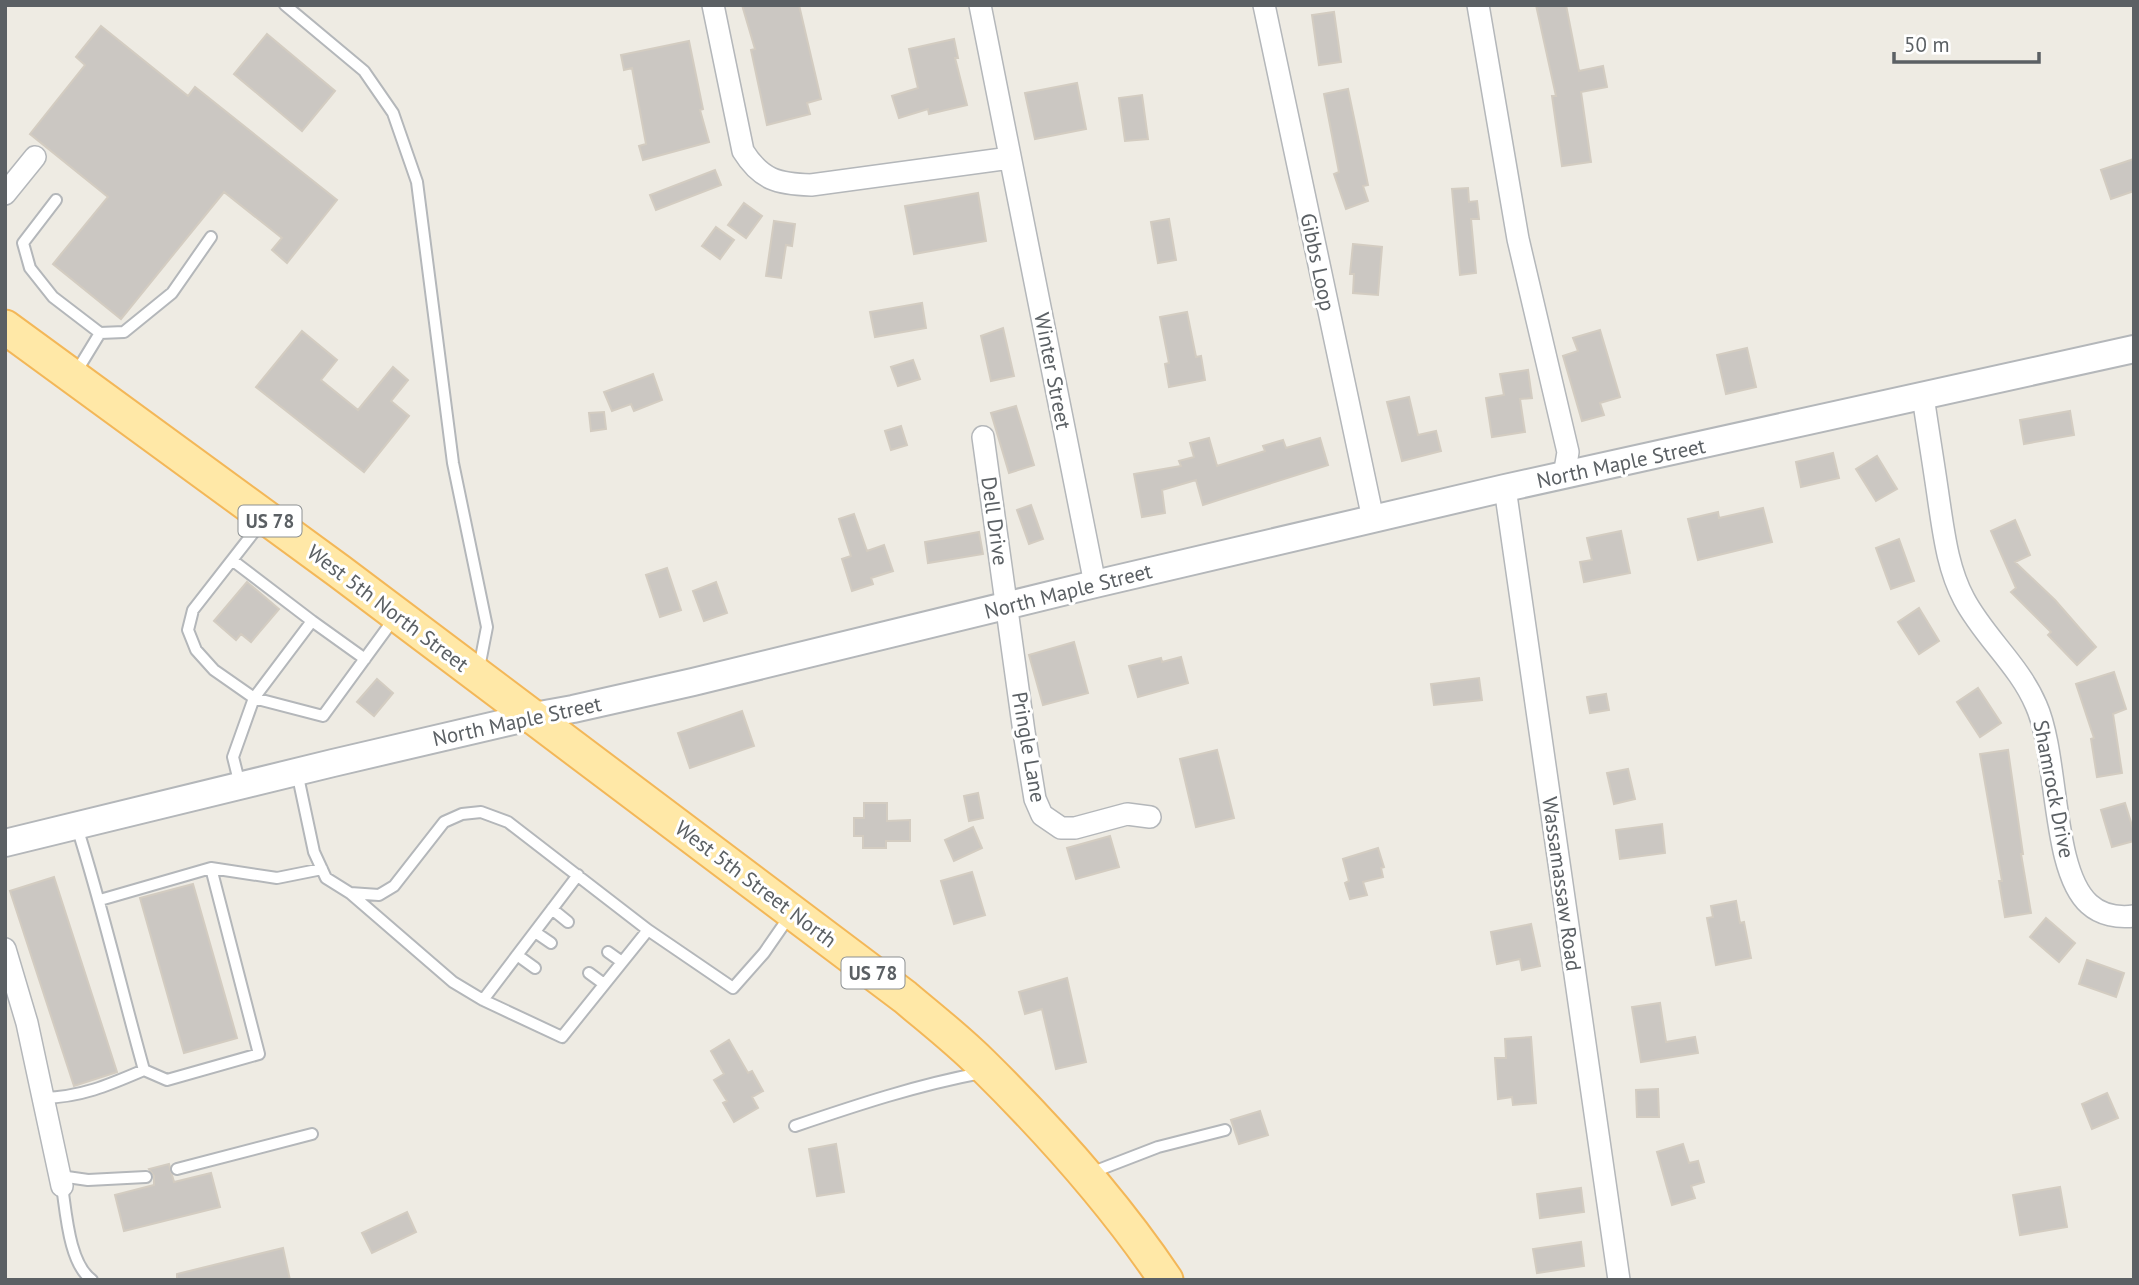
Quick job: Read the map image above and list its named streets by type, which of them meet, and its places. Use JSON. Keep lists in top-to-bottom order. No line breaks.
{"streets":{"main road":["US 78","West 5th North Street","West 5th Street North"],"street":["Gibbs Loop","Winter Street","North Maple Street","Dell Drive","Pringle Lane","Shamrock Drive","Wassamassaw Road"]},"crossings":[["Gibbs Loop","North Maple Street"],["Winter Street","North Maple Street"],["North Maple Street","Dell Drive"],["North Maple Street","West 5th North Street"],["North Maple Street","Pringle Lane"],["North Maple Street","Shamrock Drive"],["North Maple Street","West 5th Street North"],["North Maple Street","Wassamassaw Road"],["Dell Drive","Pringle Lane"],["West 5th North Street","West 5th Street North"]],"scale_bar":"50 m"}
